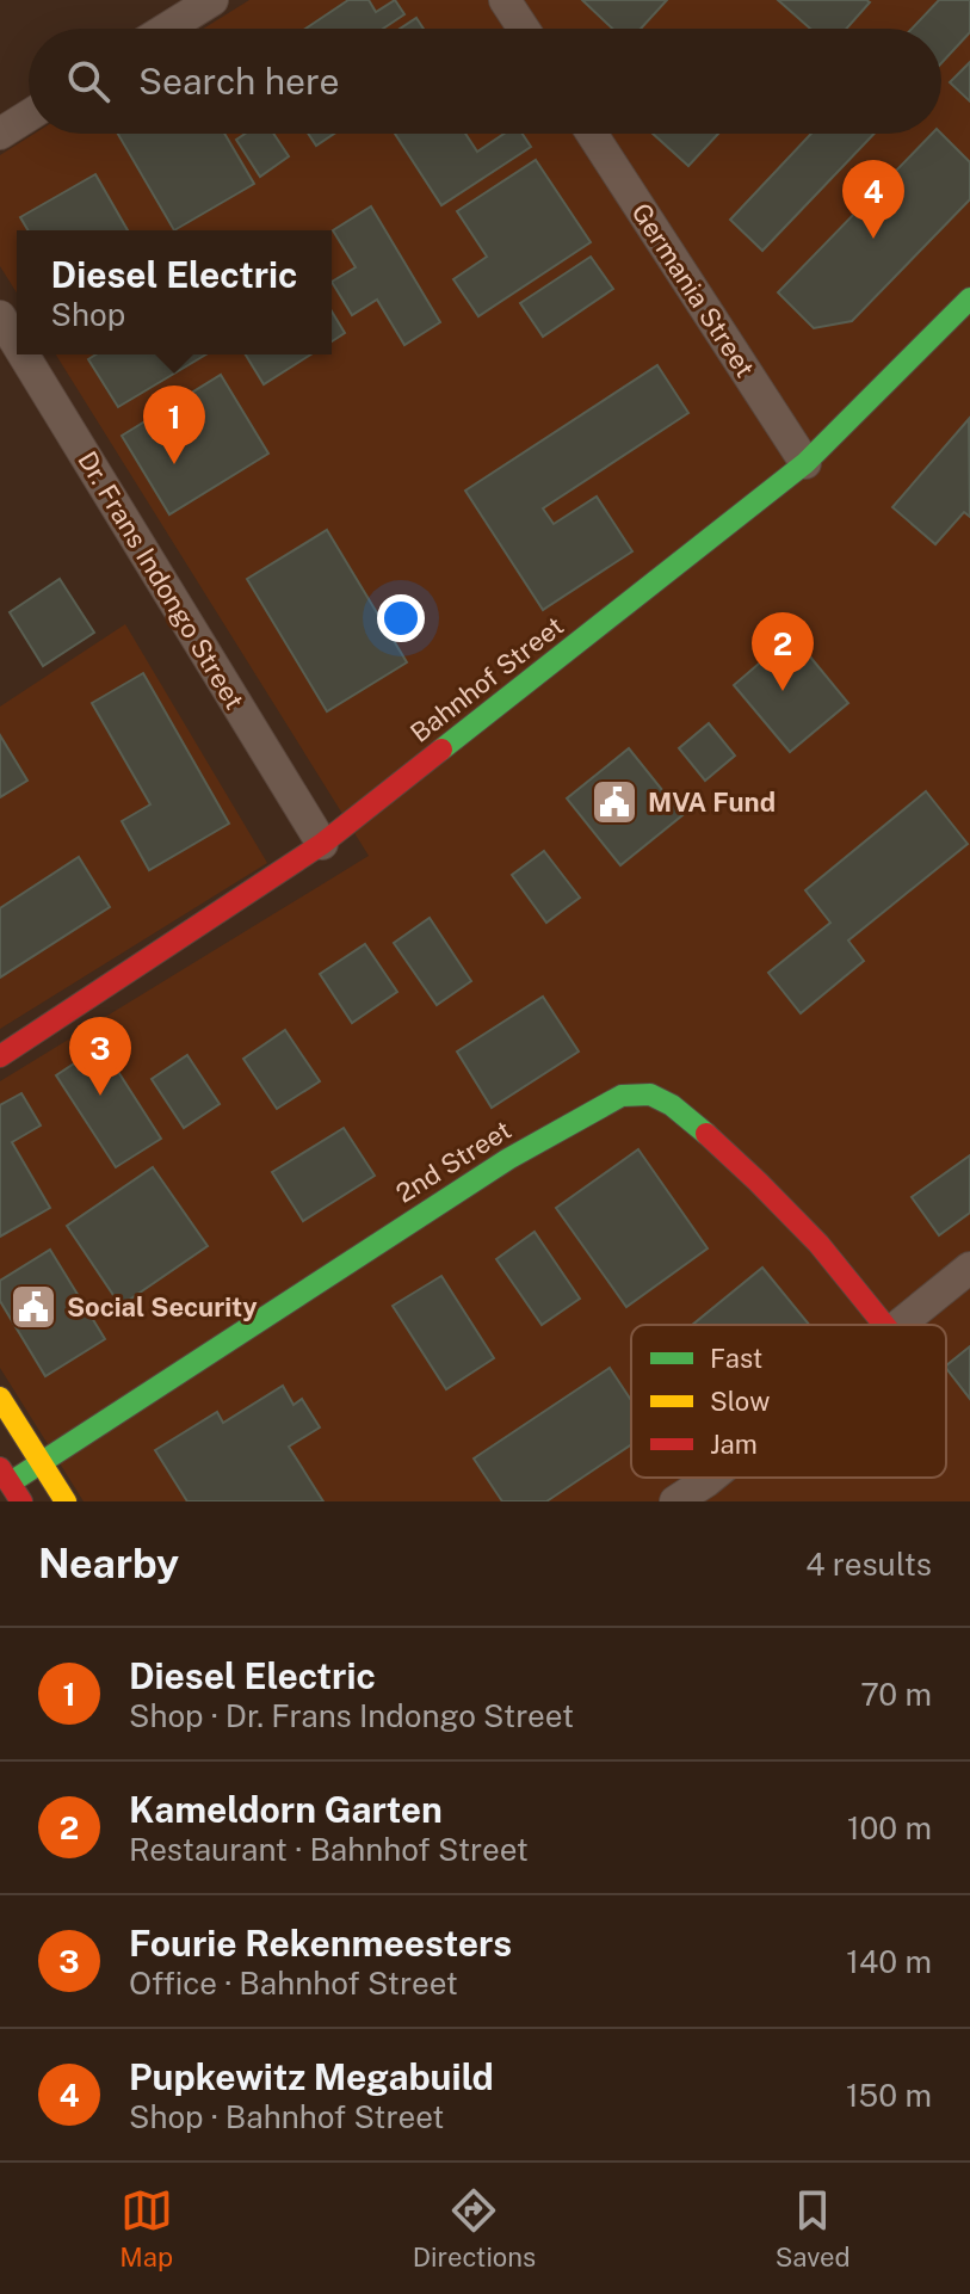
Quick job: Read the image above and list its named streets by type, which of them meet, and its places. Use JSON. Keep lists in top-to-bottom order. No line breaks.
{"streets":{"main road":["Bahnhof Street","2nd Street"],"street":["Germania Street","Dr. Frans Indongo Street"]},"crossings":[["Germania Street","Bahnhof Street"],["Dr. Frans Indongo Street","Bahnhof Street"]],"places":{"public building":["MVA Fund","Social Security"]},"legend":["Fast","Slow","Jam"],"page":{"search":"Search here","pins":["4","1","2","3"],"popup":["Diesel Electric","Shop"],"heading":["Nearby","4 results"],"list":[{"mark":"1","name":"Diesel Electric","note":"Shop · Dr. Frans Indongo Street","value":"70 m"},{"mark":"2","name":"Kameldorn Garten","note":"Restaurant · Bahnhof Street","value":"100 m"},{"mark":"3","name":"Fourie Rekenmeesters","note":"Office · Bahnhof Street","value":"140 m"},{"mark":"4","name":"Pupkewitz Megabuild","note":"Shop · Bahnhof Street","value":"150 m"}],"nav":["Map","Directions","Saved"]}}
